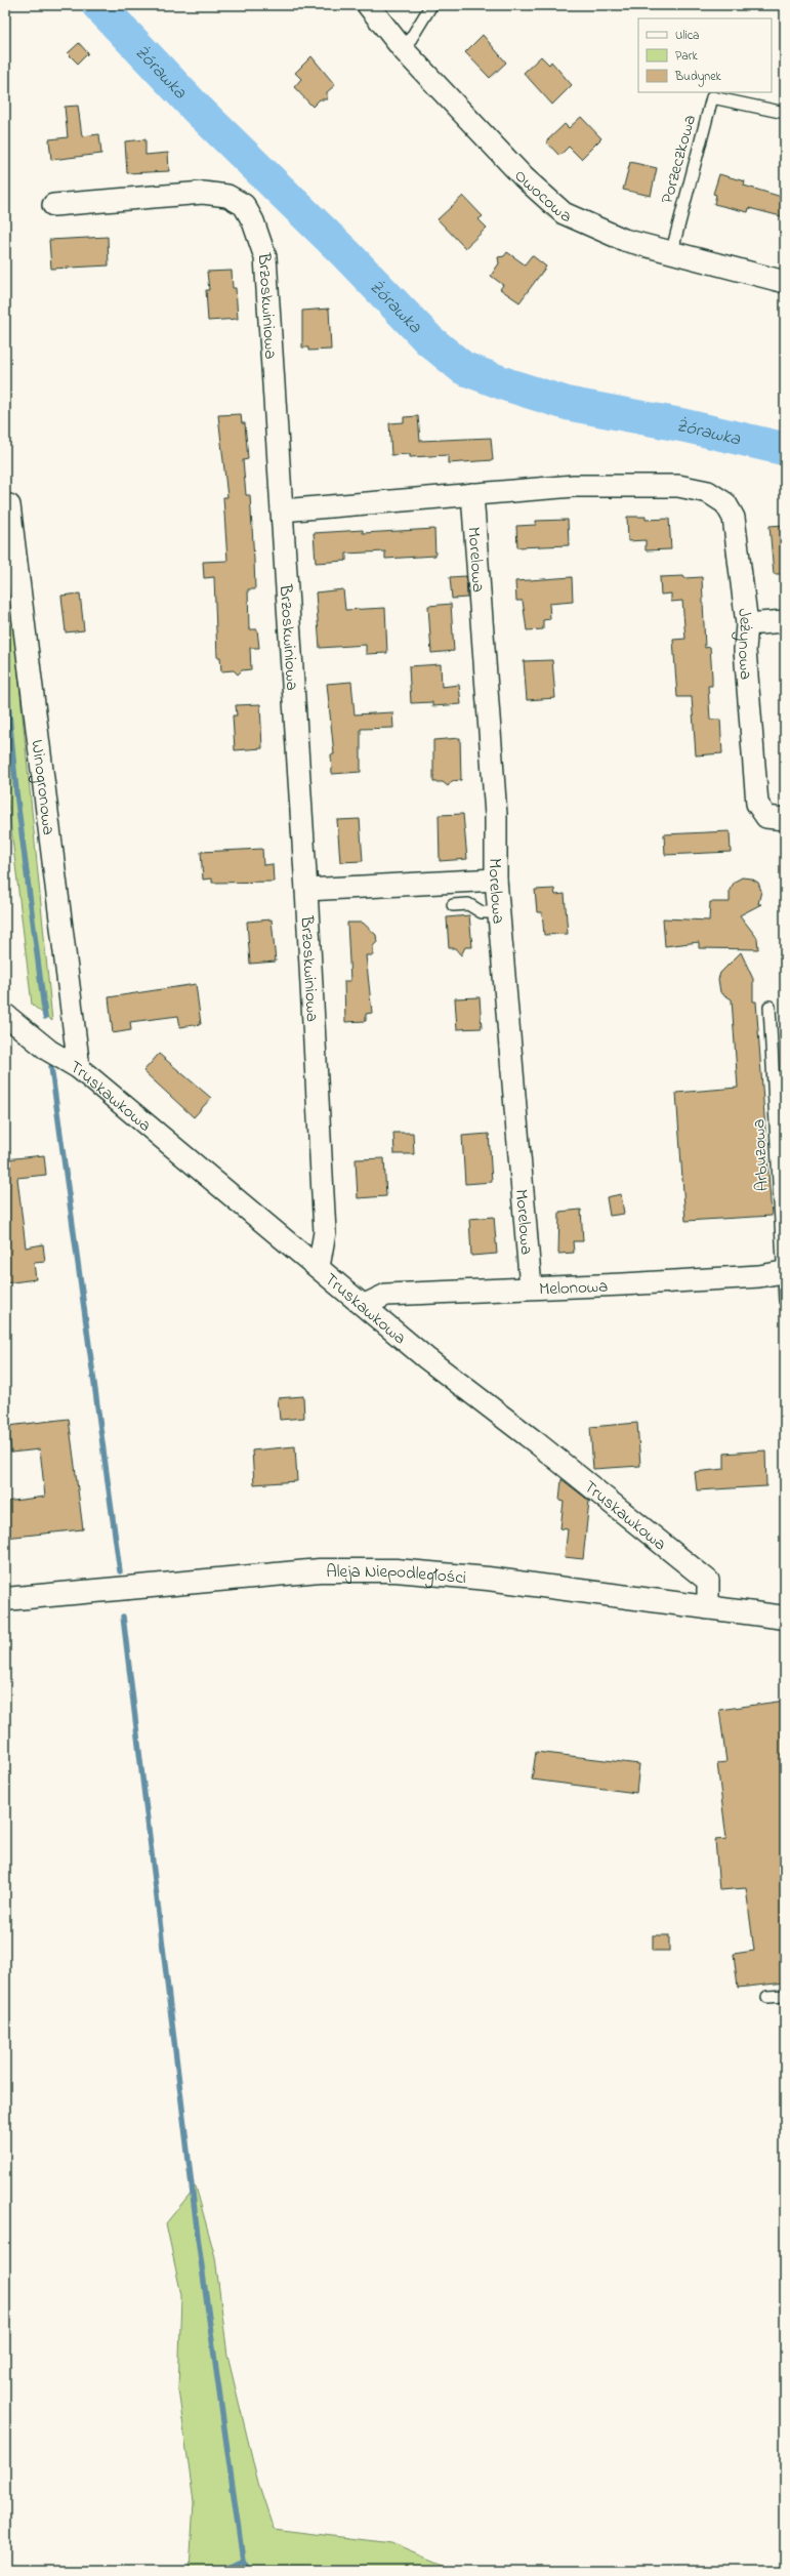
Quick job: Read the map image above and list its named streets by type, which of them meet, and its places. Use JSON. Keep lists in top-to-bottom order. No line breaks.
{"streets":{"street":["Owocowa","Brzoskwiniowa","Morelowa","Jeżynowa","Winogronowa","Truskawkowa","Melonowa","Aleja Niepodległości"],"lane":["Porzeczkowa","Arbuzowa"]},"crossings":[["Porzeczkowa","Owocowa"],["Brzoskwiniowa","Truskawkowa"],["Morelowa","Jeżynowa"],["Morelowa","Melonowa"],["Winogronowa","Truskawkowa"],["Truskawkowa","Melonowa"],["Truskawkowa","Aleja Niepodległości"],["Arbuzowa","Melonowa"]],"water":["Żórawka"],"legend":["Ulica","Park","Budynek"]}
